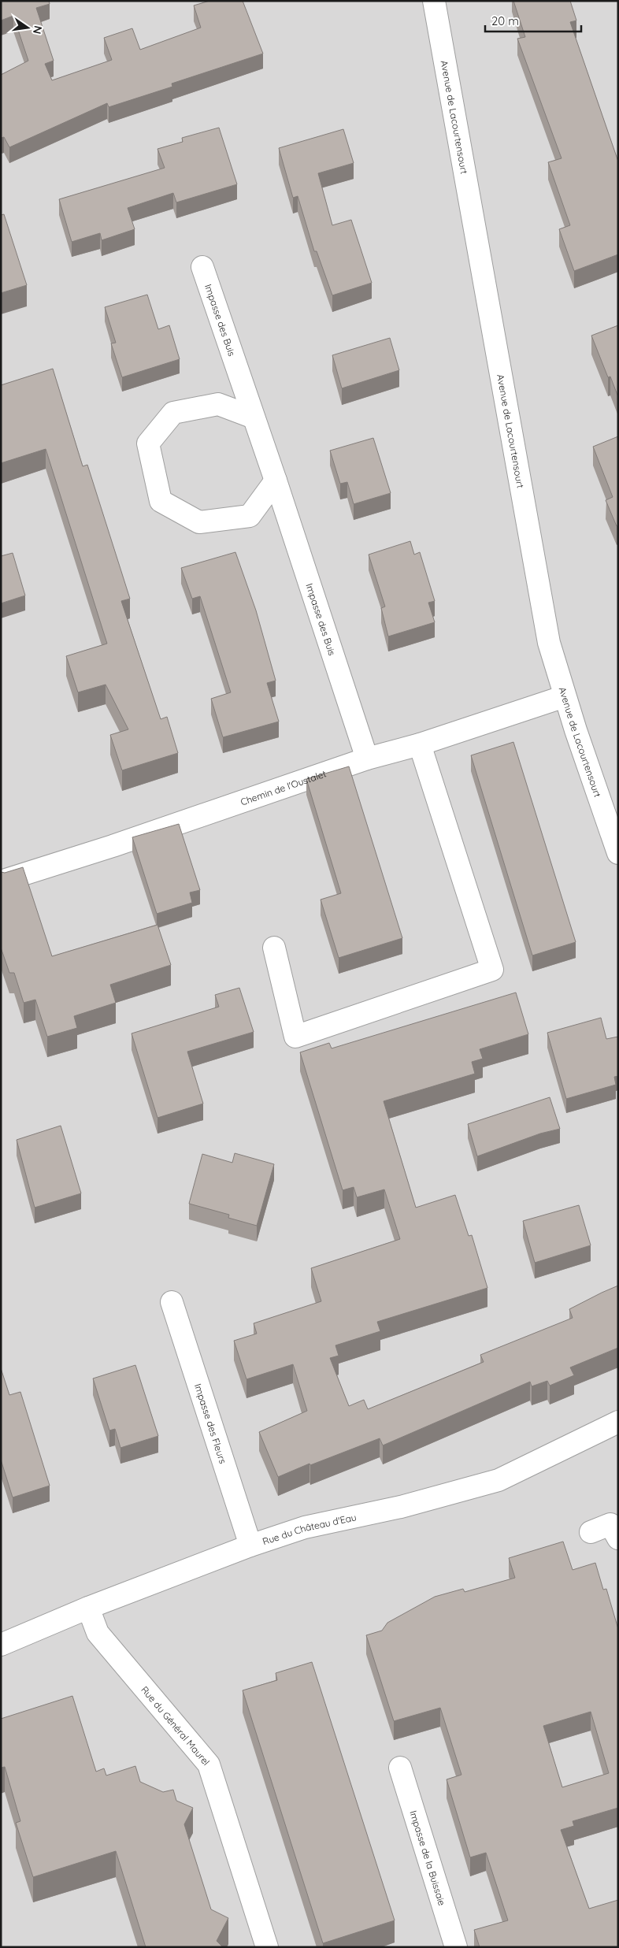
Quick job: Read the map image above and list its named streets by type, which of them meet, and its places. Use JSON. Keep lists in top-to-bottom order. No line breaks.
{"streets":{"street":["Avenue de Lacourtensourt","Impasse des Buis","Chemin de l'Oustalet","Impasse des Fleurs","Rue du Château d'Eau","Rue du Général Maurel","Impasse de la Buissaie"]},"crossings":[["Avenue de Lacourtensourt","Chemin de l'Oustalet"],["Impasse des Buis","Chemin de l'Oustalet"],["Impasse des Fleurs","Rue du Château d'Eau"],["Rue du Château d'Eau","Rue du Général Maurel"]],"scale_bar":"20 m","north":"right"}
